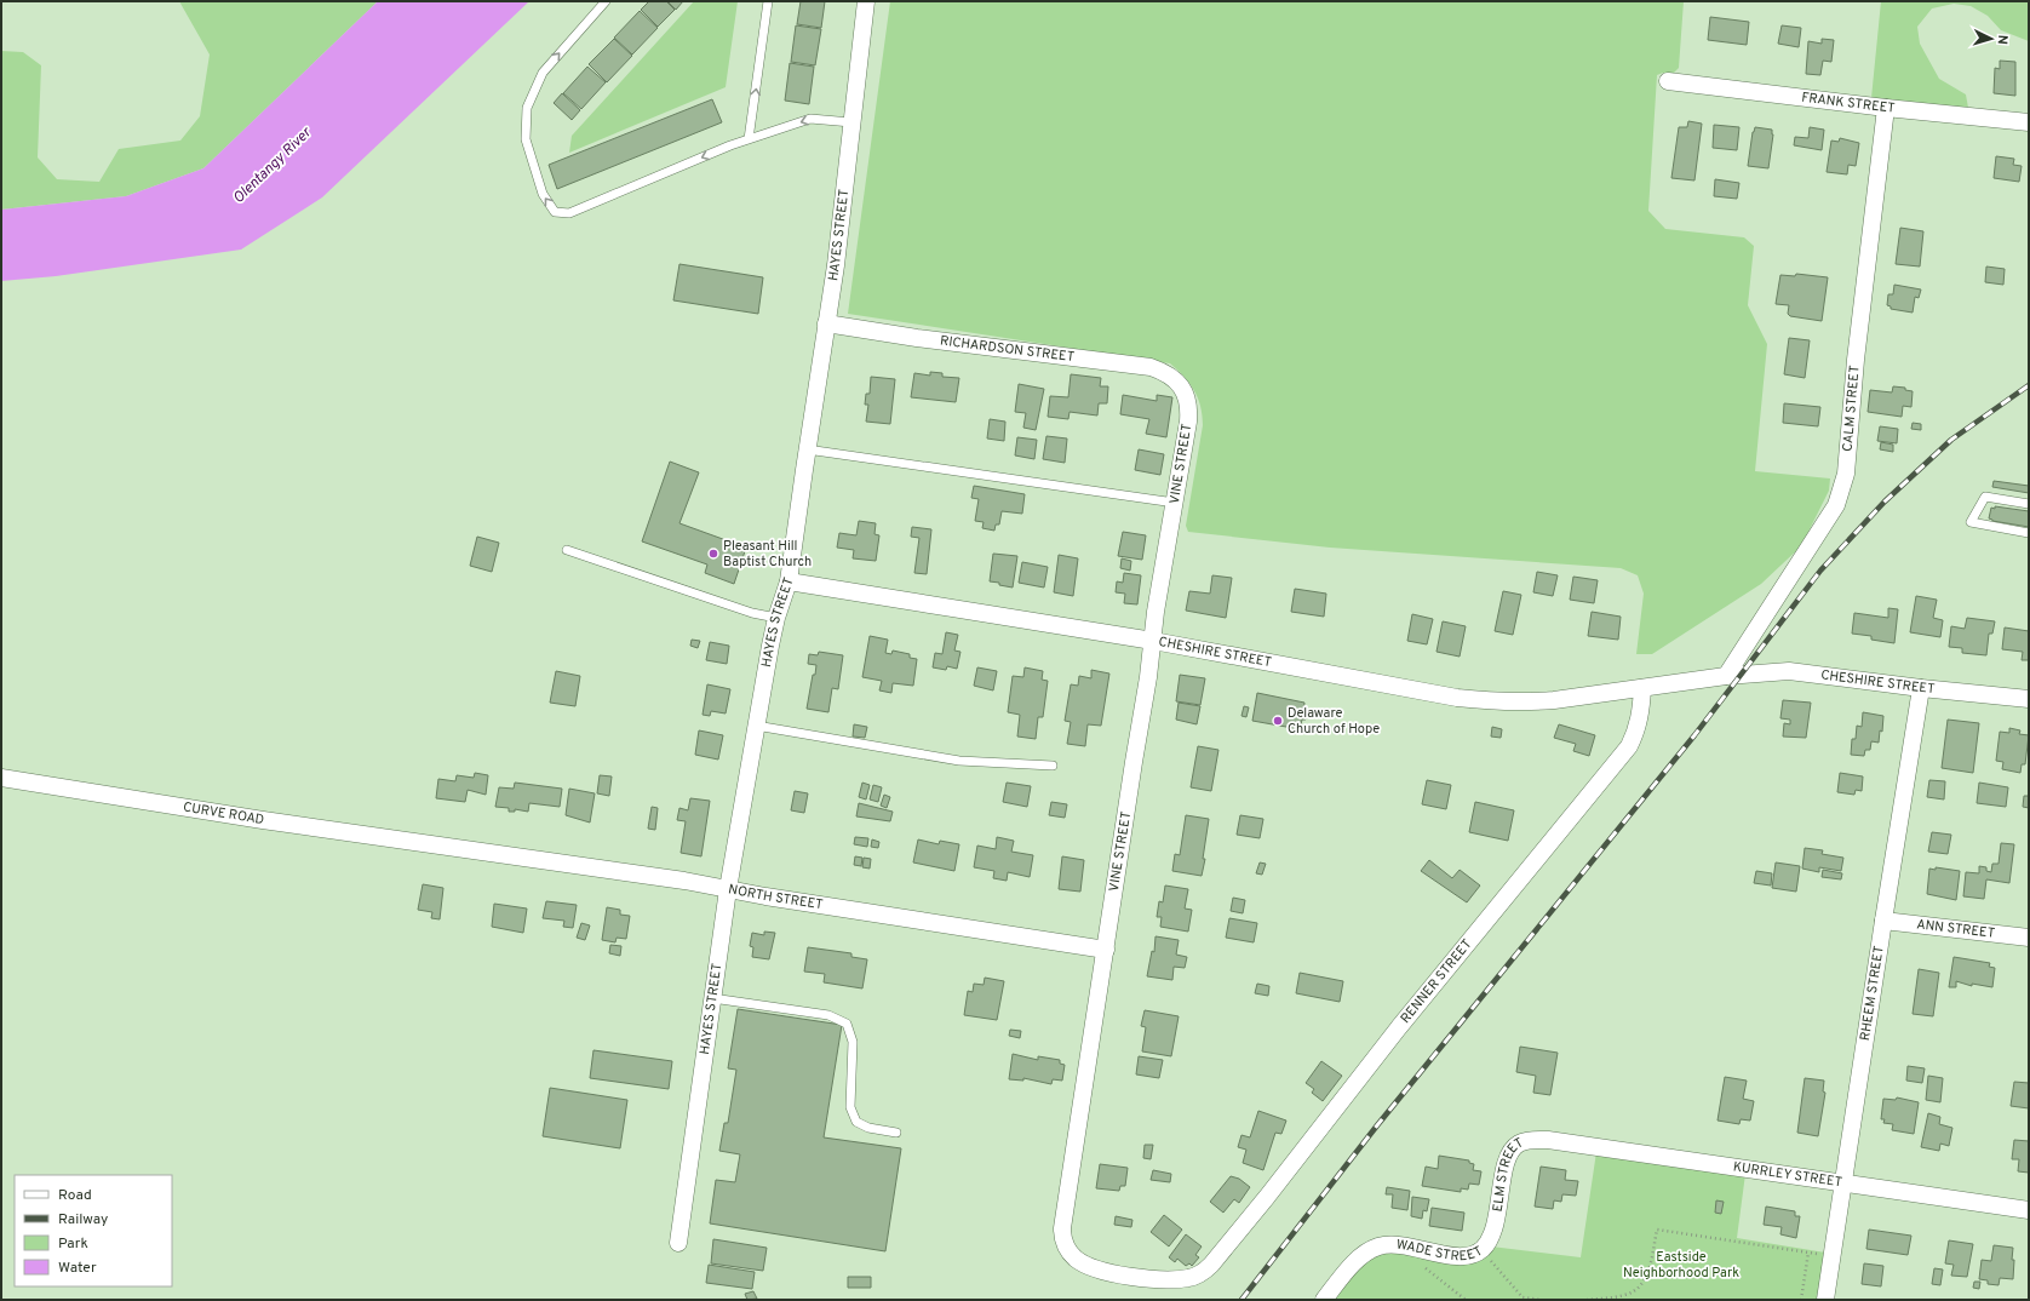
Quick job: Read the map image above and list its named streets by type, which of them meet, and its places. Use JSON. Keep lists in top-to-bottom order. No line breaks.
{"streets":{"street":["FRANK STREET","HAYES STREET","RICHARDSON STREET","CALM STREET","VINE STREET","CHESHIRE STREET","CURVE ROAD","NORTH STREET","ANN STREET","RENNER STREET","RHEEM STREET","KURRLEY STREET","ELM STREET","WADE STREET"]},"crossings":[["FRANK STREET","CALM STREET"],["HAYES STREET","RICHARDSON STREET"],["HAYES STREET","CHESHIRE STREET"],["HAYES STREET","NORTH STREET"],["RICHARDSON STREET","VINE STREET"],["CALM STREET","CHESHIRE STREET"],["VINE STREET","CHESHIRE STREET"],["VINE STREET","NORTH STREET"],["VINE STREET","RENNER STREET"],["CHESHIRE STREET","RENNER STREET"],["CHESHIRE STREET","RHEEM STREET"],["CURVE ROAD","NORTH STREET"],["ANN STREET","RHEEM STREET"],["RHEEM STREET","KURRLEY STREET"],["KURRLEY STREET","ELM STREET"],["ELM STREET","WADE STREET"]],"water":["Olentangy River"],"parks":["Eastside Neighborhood Park"],"places":["Pleasant Hill Baptist Church","Delaware Church of Hope"],"legend":["Road","Railway","Park","Water"],"north":"right"}
